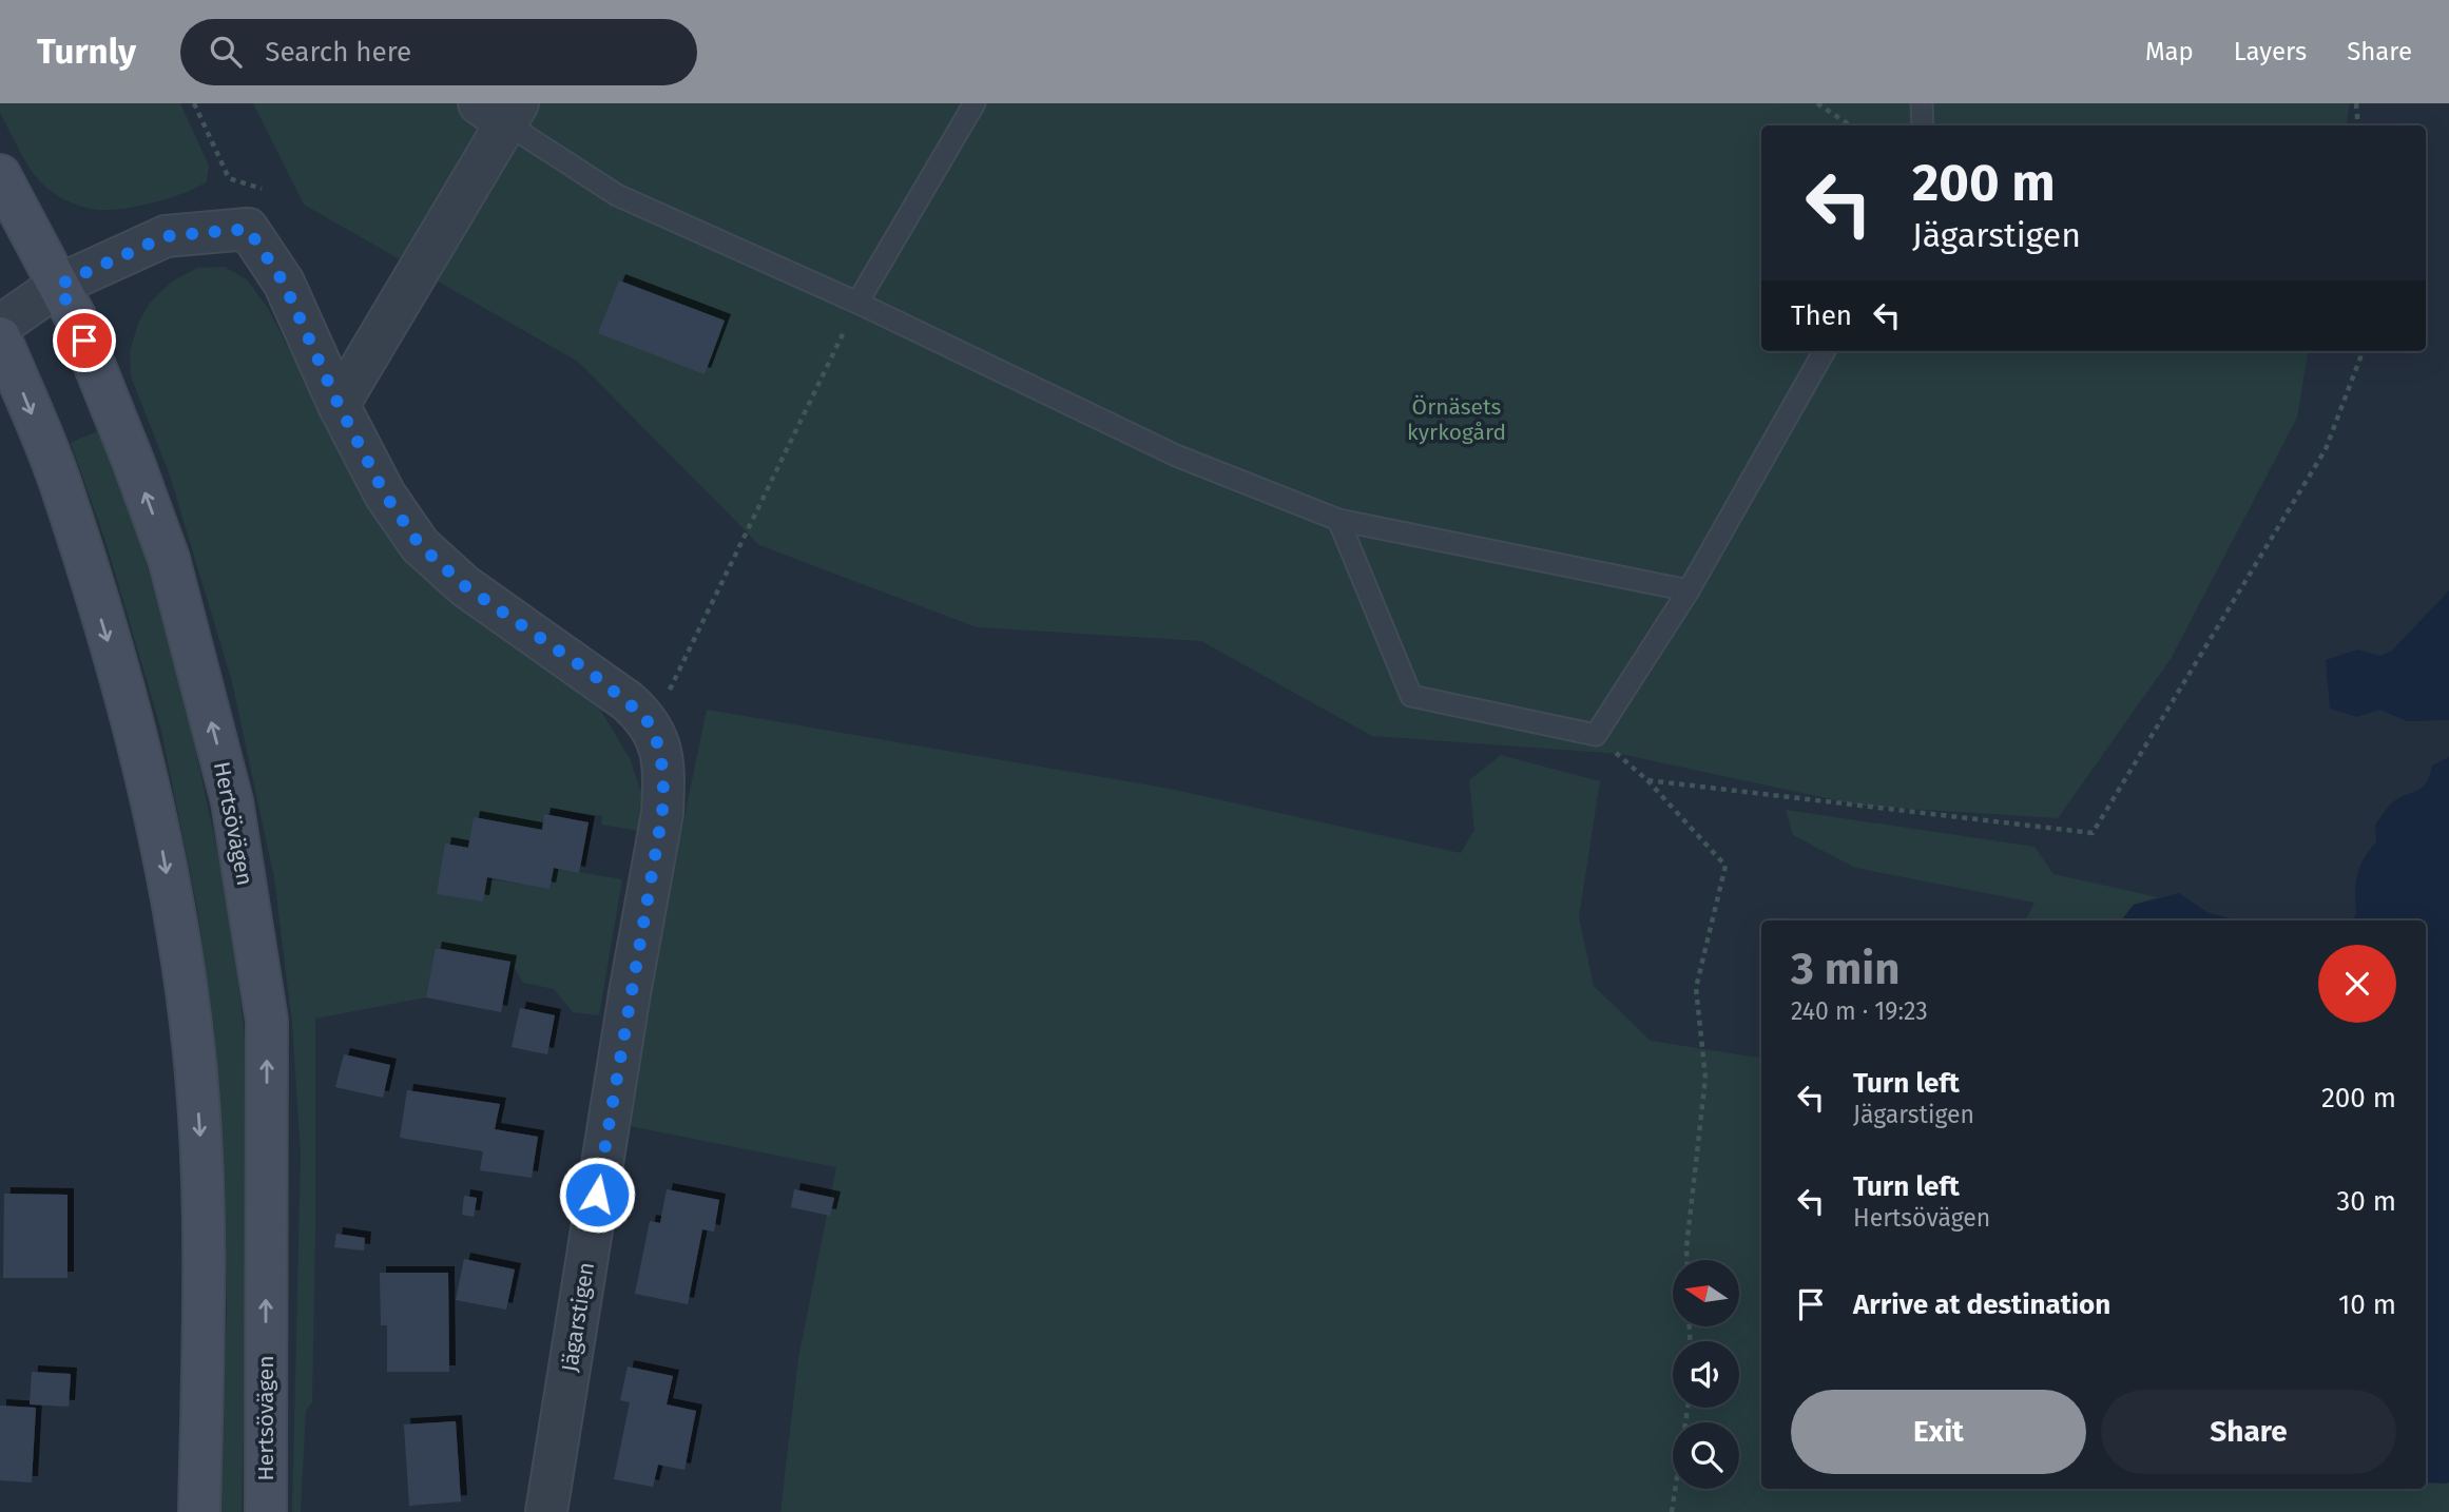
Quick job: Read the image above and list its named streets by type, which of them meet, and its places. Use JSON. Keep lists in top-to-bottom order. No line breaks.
{"streets":{"main road":["Hertsövägen"],"street":["Jägarstigen"]},"crossings":[["Hertsövägen","Jägarstigen"]],"parks":["Örnäsets kyrkogård"],"north":"left","page":{"header":"Turnly","search":"Search here","nav":["Map","Layers","Share"],"turn":["200 m","Jägarstigen"],"then":"Then","heading":["3 min","240 m · 19:23"],"list":[{"name":"Turn left","note":"Jägarstigen","value":"200 m"},{"name":"Turn left","note":"Hertsövägen","value":"30 m"},{"name":"Arrive at destination","value":"10 m"}],"buttons":["Exit","Share"]}}
